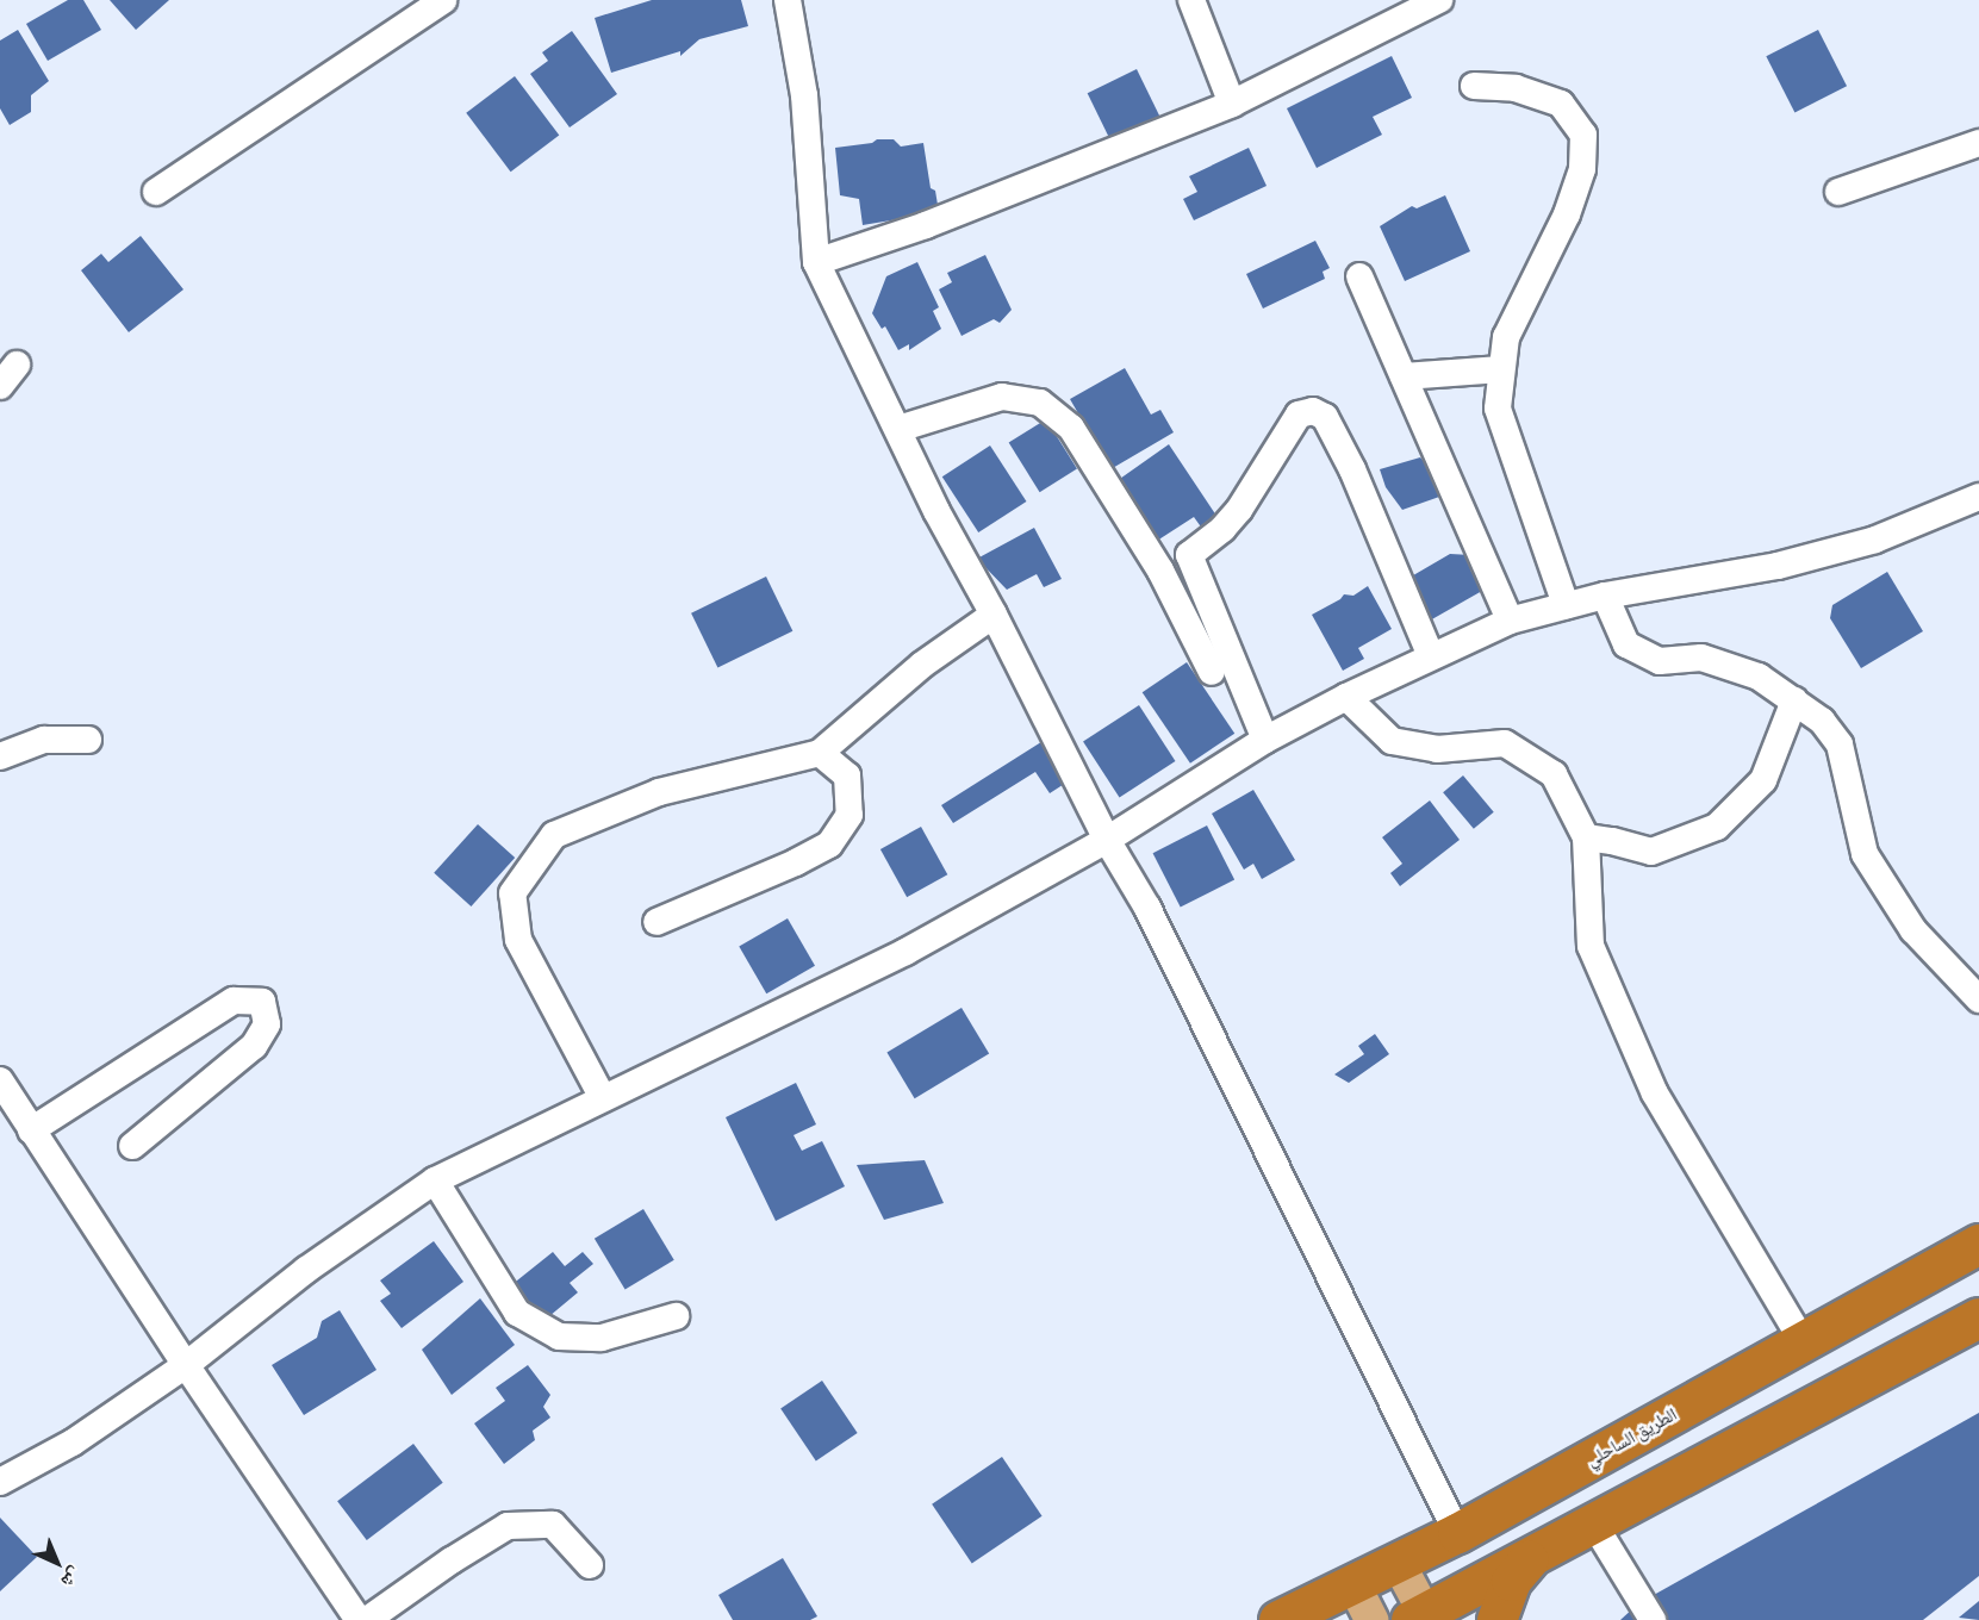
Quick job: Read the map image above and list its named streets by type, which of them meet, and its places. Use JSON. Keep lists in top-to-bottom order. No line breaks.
{"streets":{"highway":["الطريق الساحلي"]},"north":"bottom right"}
